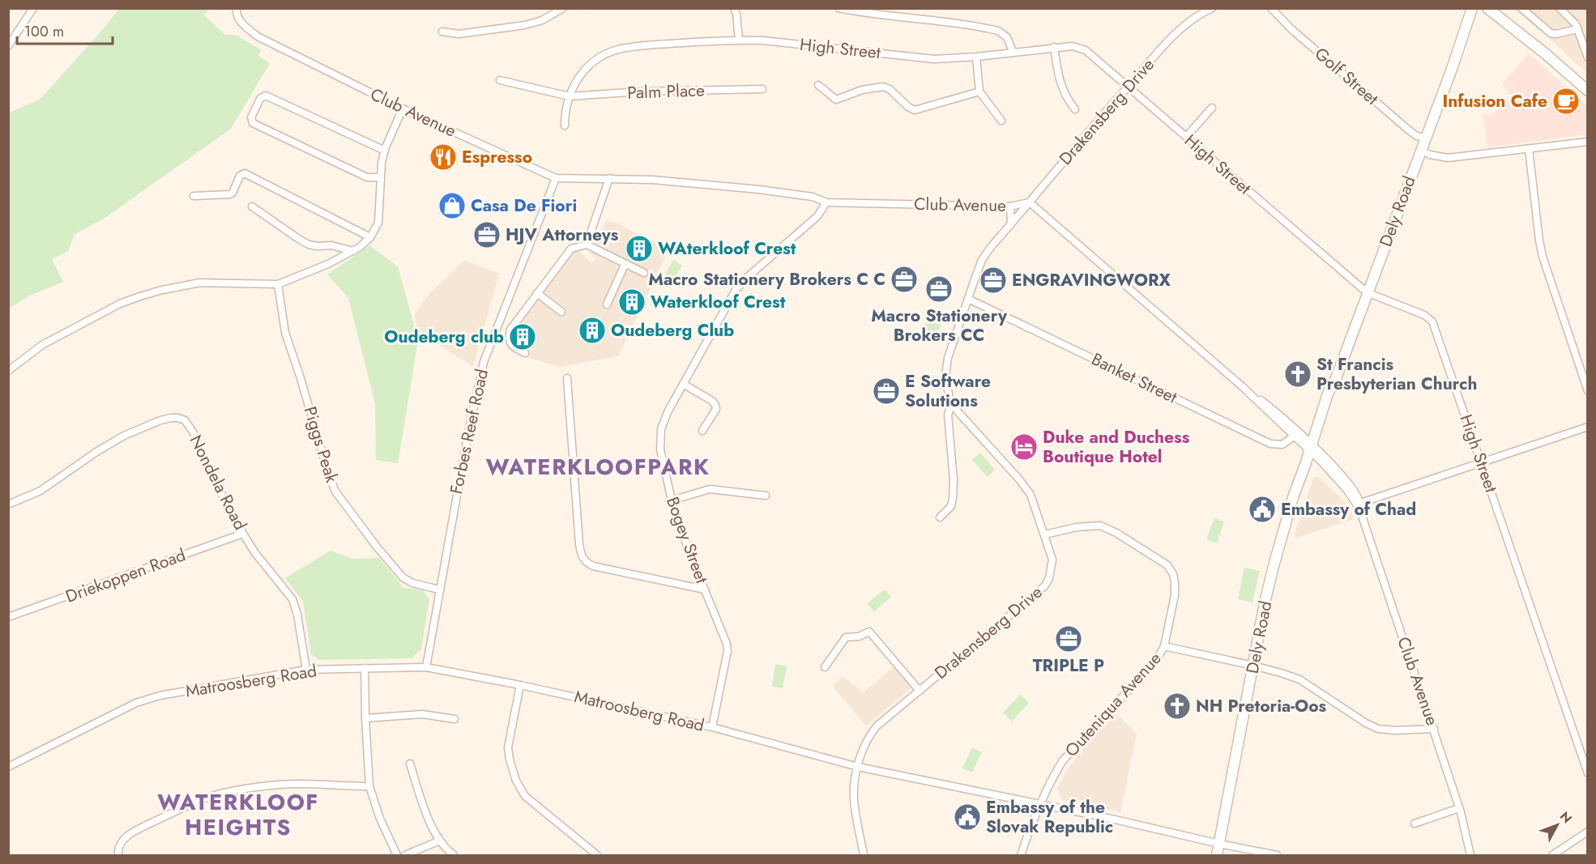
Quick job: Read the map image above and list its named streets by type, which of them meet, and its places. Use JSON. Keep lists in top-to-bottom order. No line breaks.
{"streets":{"street":["High Street","Golf Street","Palm Place","Drakensberg Drive","Club Avenue","Dely Road","Banket Street","Forbes Reef Road","Piggs Peak","Nondela Road","Bogey Street","Driekoppen Road","Matroosberg Road","Outeniqua Avenue"]},"crossings":[["High Street","Palm Place"],["High Street","Drakensberg Drive"],["High Street","Dely Road"],["Golf Street","Dely Road"],["Drakensberg Drive","Club Avenue"],["Drakensberg Drive","Banket Street"],["Drakensberg Drive","Matroosberg Road"],["Drakensberg Drive","Outeniqua Avenue"],["Club Avenue","Dely Road"],["Club Avenue","Banket Street"],["Club Avenue","Forbes Reef Road"],["Club Avenue","Bogey Street"],["Dely Road","Matroosberg Road"],["Forbes Reef Road","Piggs Peak"],["Forbes Reef Road","Matroosberg Road"],["Nondela Road","Driekoppen Road"],["Nondela Road","Matroosberg Road"],["Bogey Street","Matroosberg Road"],["Matroosberg Road","Outeniqua Avenue"]],"districts":["WATERKLOOFPARK","WATERKLOOF HEIGHTS"],"places":{"cafe":["Infusion Cafe"],"restaurant":["Espresso"],"shop":["Casa De Fiori"],"office":["HJV Attorneys","Macro Stationery Brokers C C","ENGRAVINGWORX","Macro Stationery Brokers CC","E Software Solutions","TRIPLE P"],"building":["WAterkloof Crest","Waterkloof Crest","Oudeberg Club","Oudeberg club"],"church":["St Francis Presbyterian Church","NH Pretoria-Oos"],"hotel":["Duke and Duchess Boutique Hotel"],"public building":["Embassy of Chad","Embassy of the Slovak Republic"]},"scale_bar":"100 m","north":"top right"}
